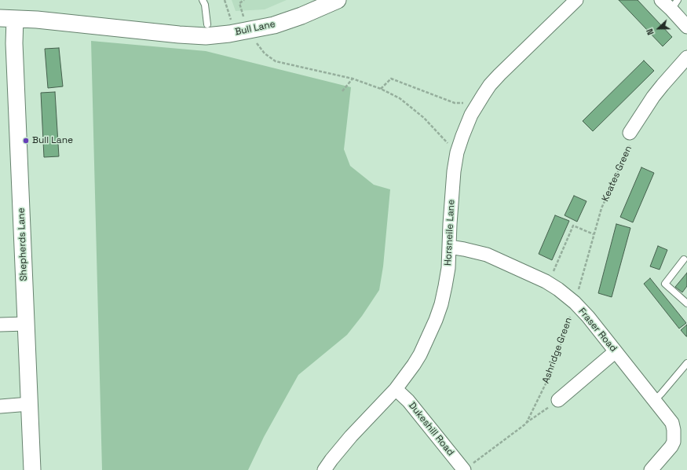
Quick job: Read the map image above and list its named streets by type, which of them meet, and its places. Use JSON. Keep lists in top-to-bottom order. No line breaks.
{"streets":{"street":["Bull Lane","Keates Green","Horsneile Lane","Shepherds Lane","Fraser Road","Dukeshill Road"],"path":["Ashridge Green"]},"crossings":[["Bull Lane","Shepherds Lane"],["Horsneile Lane","Fraser Road"],["Horsneile Lane","Dukeshill Road"],["Ashridge Green","Dukeshill Road"]],"places":["Bull Lane"],"north":"left"}
